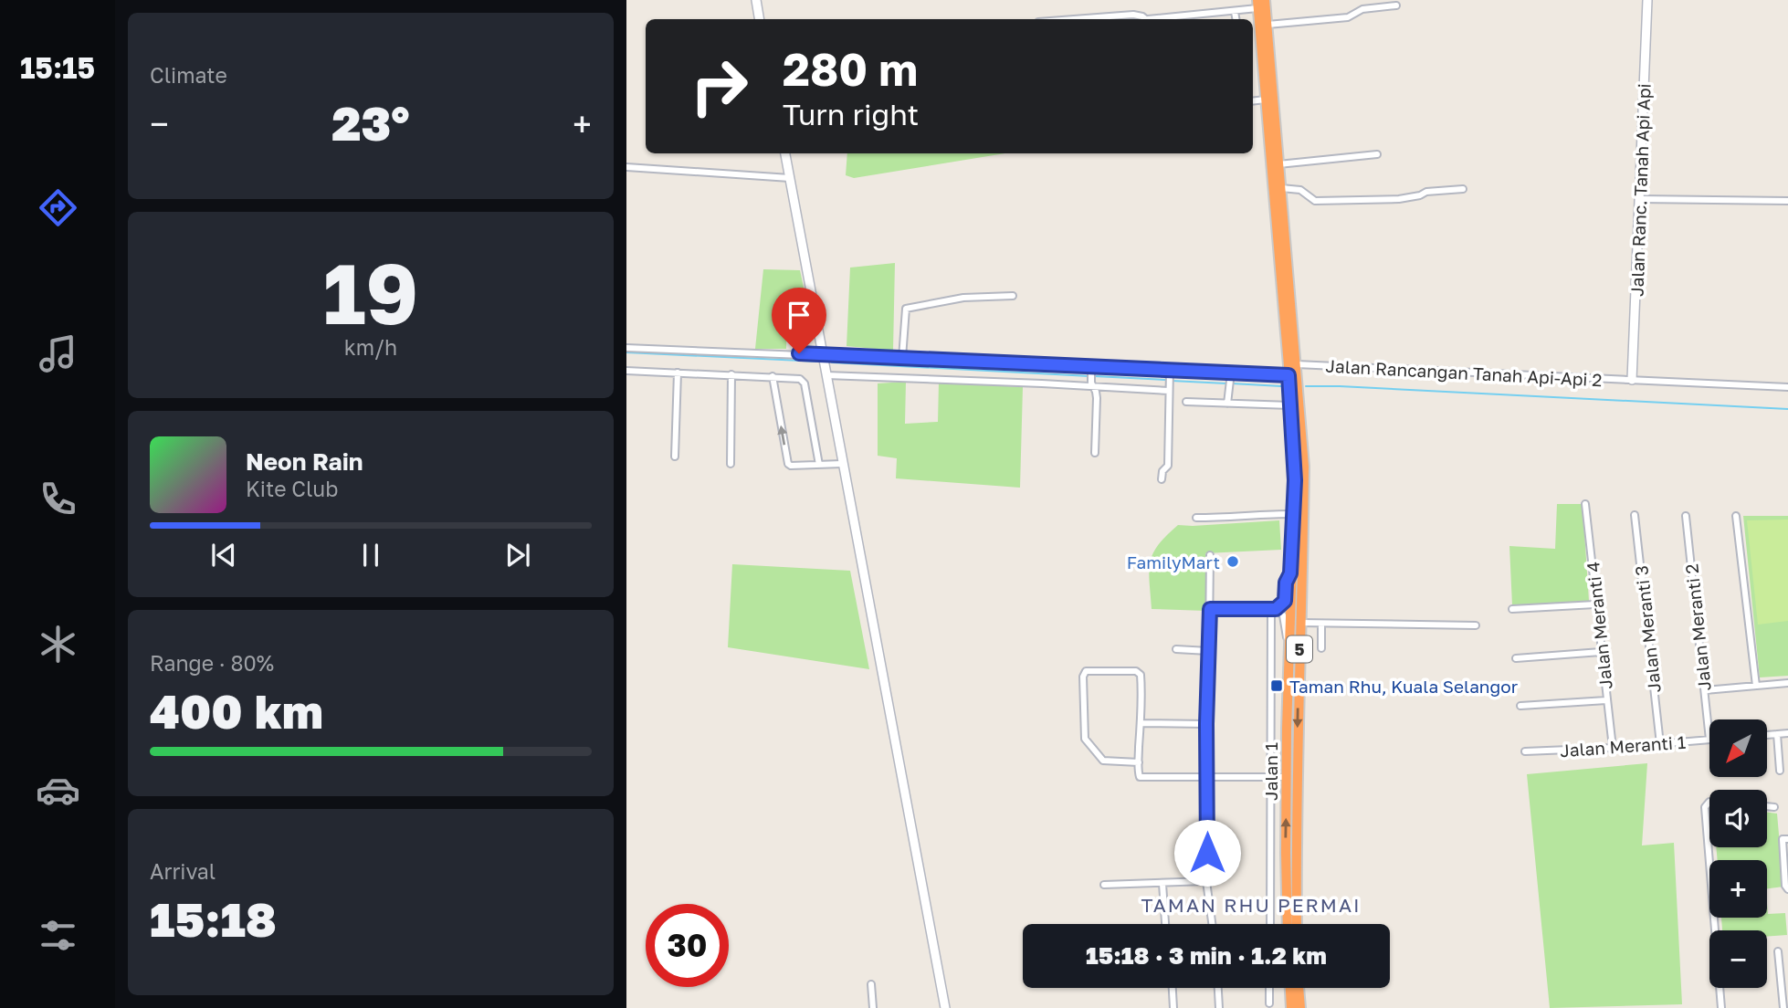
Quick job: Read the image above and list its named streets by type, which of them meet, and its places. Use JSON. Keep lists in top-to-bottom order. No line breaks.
{"streets":{"highway":["5"],"street":["Jalan Ranc. Tanah Api Api","Jalan Rancangan Tanah Api-Api 2","Jalan Meranti 4","Jalan Meranti 2","Jalan Meranti 3","Jalan Meranti 1","Jalan 1"]},"crossings":[["Jalan Ranc. Tanah Api Api","Jalan Rancangan Tanah Api-Api 2"],["Jalan Rancangan Tanah Api-Api 2","5"],["Jalan Meranti 4","Jalan Meranti 1"],["Jalan Meranti 2","Jalan Meranti 1"],["Jalan Meranti 3","Jalan Meranti 1"]],"districts":["TAMAN RHU PERMAI"],"places":{"other":["FamilyMart"],"transit":["Taman Rhu, Kuala Selangor"]},"north":"bottom left","page":{"tabs":"15:15","tile":["Climate",["19","km/h"],["Range · 80%","400 km"],["Arrival","15:18"]],"turn":["280 m","Turn right"],"heat":["−","23°","+"],"song":["Neon Rain","Kite Club"],"map_buttons":["+","−"],"limit":"30","trip":"15:18 · 3 min · 1.2 km"}}
